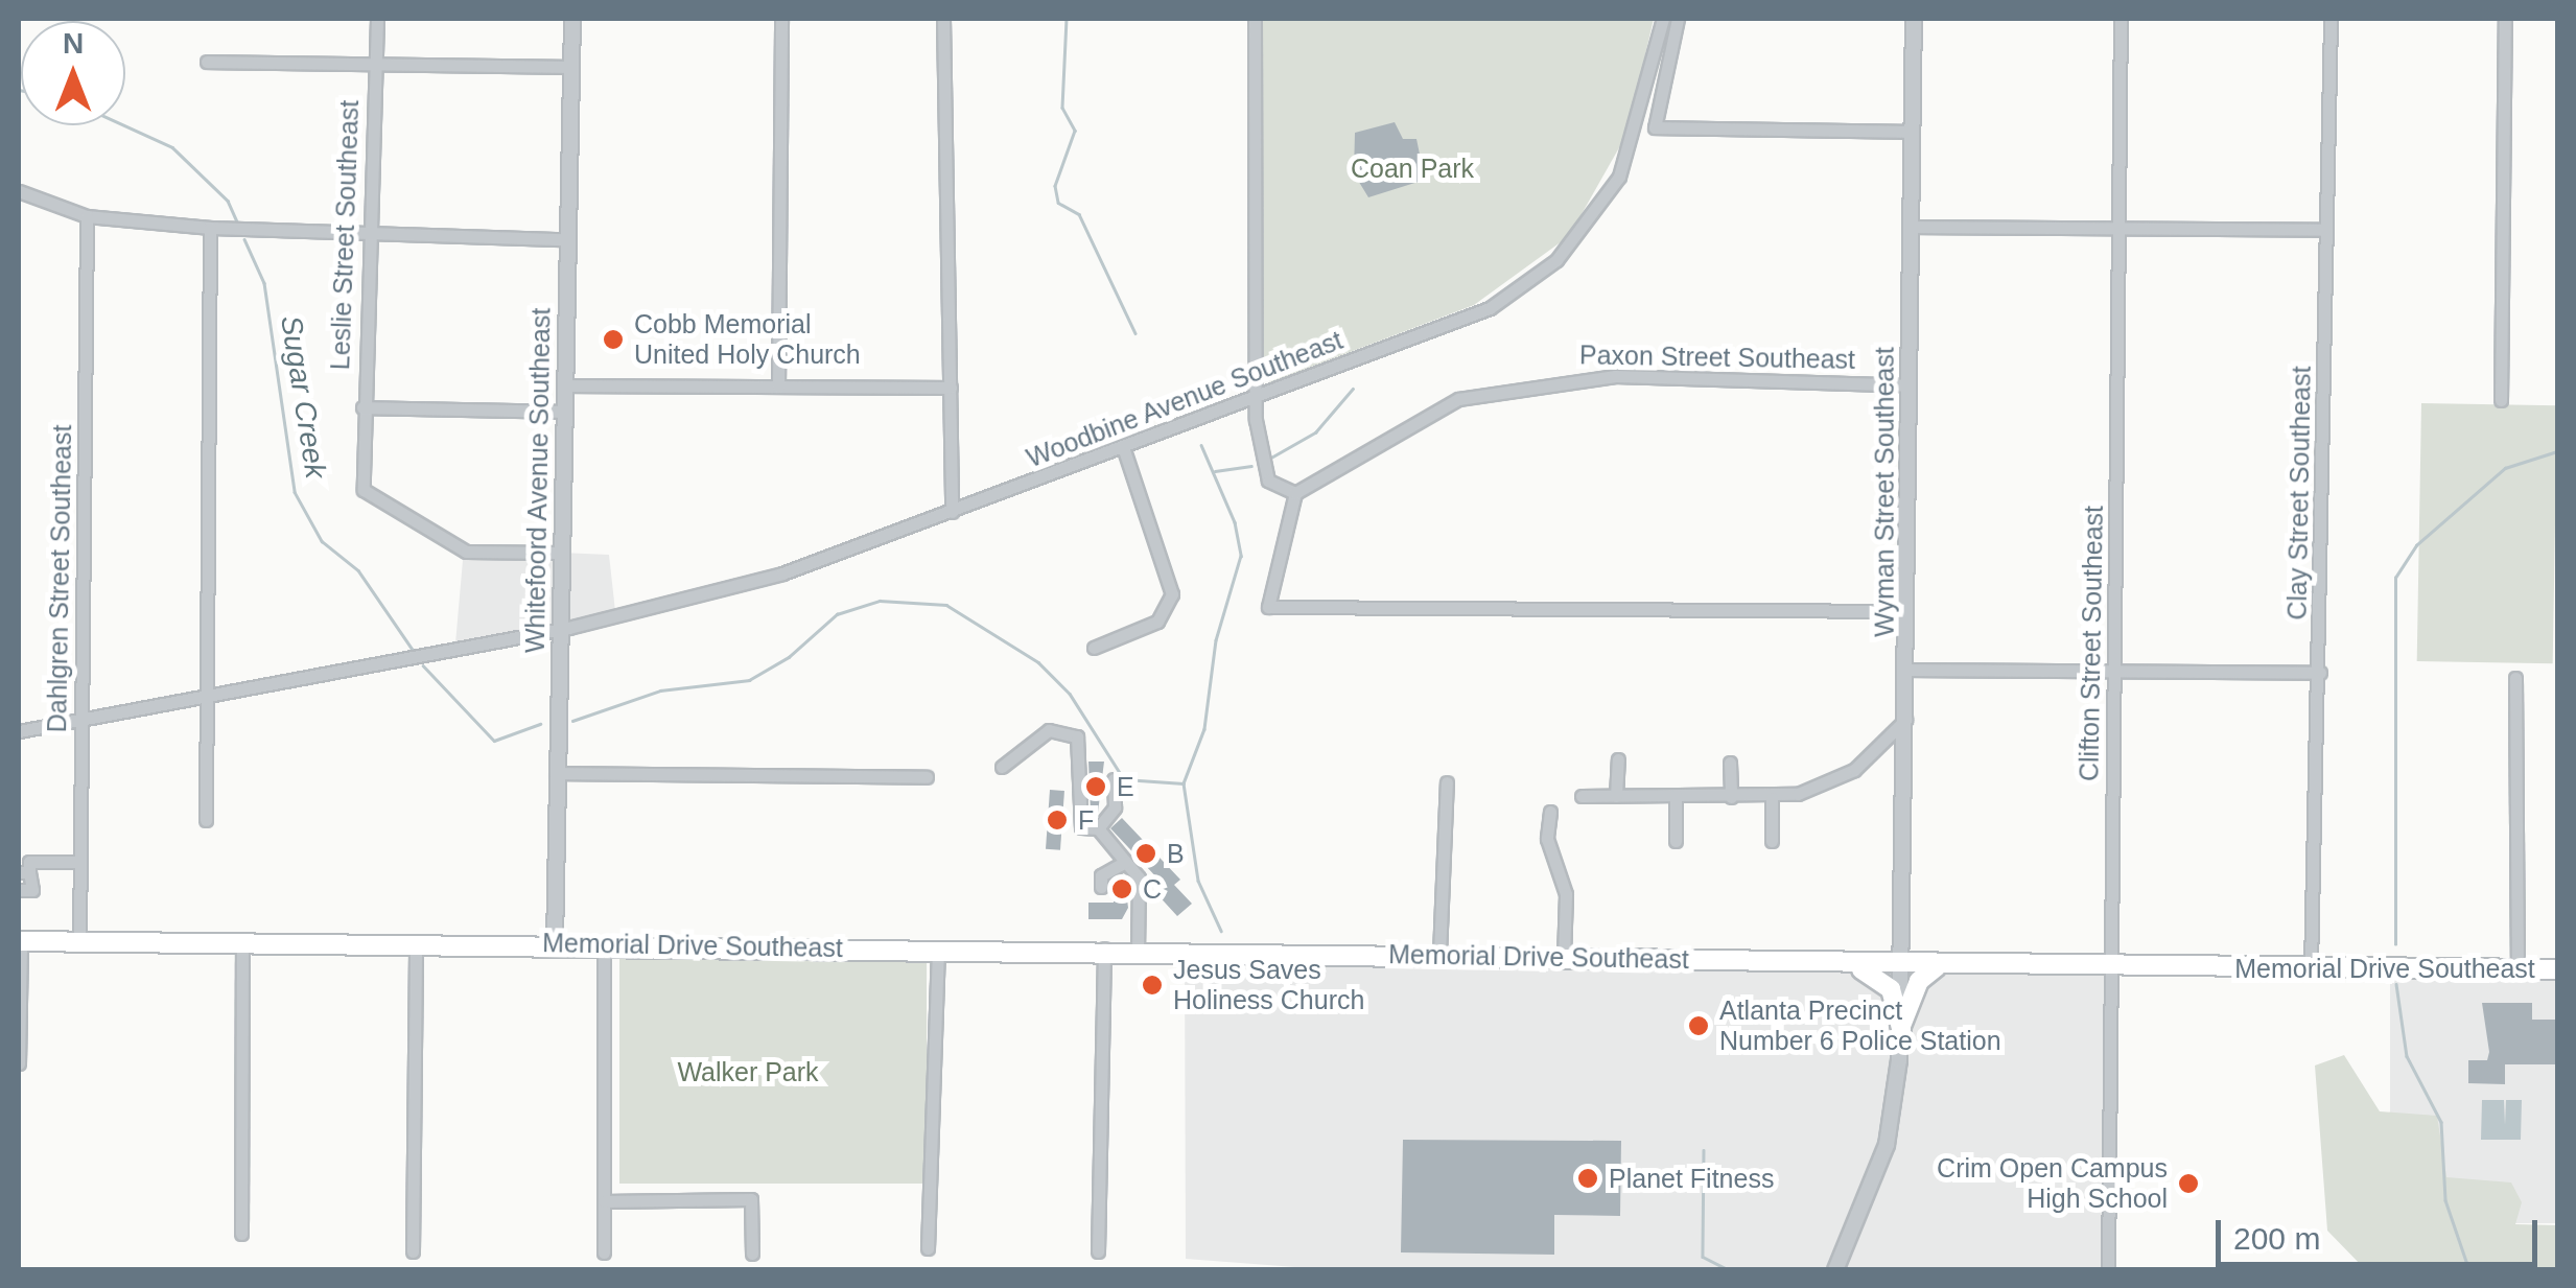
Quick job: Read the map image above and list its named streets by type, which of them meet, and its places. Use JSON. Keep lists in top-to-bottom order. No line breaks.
{"streets":{"main road":["Memorial Drive Southeast"],"street":["Leslie Street Southeast","Paxon Street Southeast","Woodbine Avenue Southeast","Whitefoord Avenue Southeast","Wyman Street Southeast","Clay Street Southeast","Dahlgren Street Southeast","Clifton Street Southeast"]},"crossings":[["Leslie Street Southeast","Whitefoord Avenue Southeast"],["Paxon Street Southeast","Wyman Street Southeast"],["Woodbine Avenue Southeast","Whitefoord Avenue Southeast"],["Woodbine Avenue Southeast","Dahlgren Street Southeast"],["Whitefoord Avenue Southeast","Memorial Drive Southeast"],["Wyman Street Southeast","Memorial Drive Southeast"],["Clay Street Southeast","Memorial Drive Southeast"],["Dahlgren Street Southeast","Memorial Drive Southeast"],["Clifton Street Southeast","Memorial Drive Southeast"]],"water":["Sugar Creek"],"parks":["Coan Park","Walker Park"],"places":["Cobb Memorial United Holy Church","E","F","B","C","Jesus Saves Holiness Church","Atlanta Precinct Number 6 Police Station","Planet Fitness","Crim Open Campus High School"],"scale_bar":"200 m","north":"top"}
